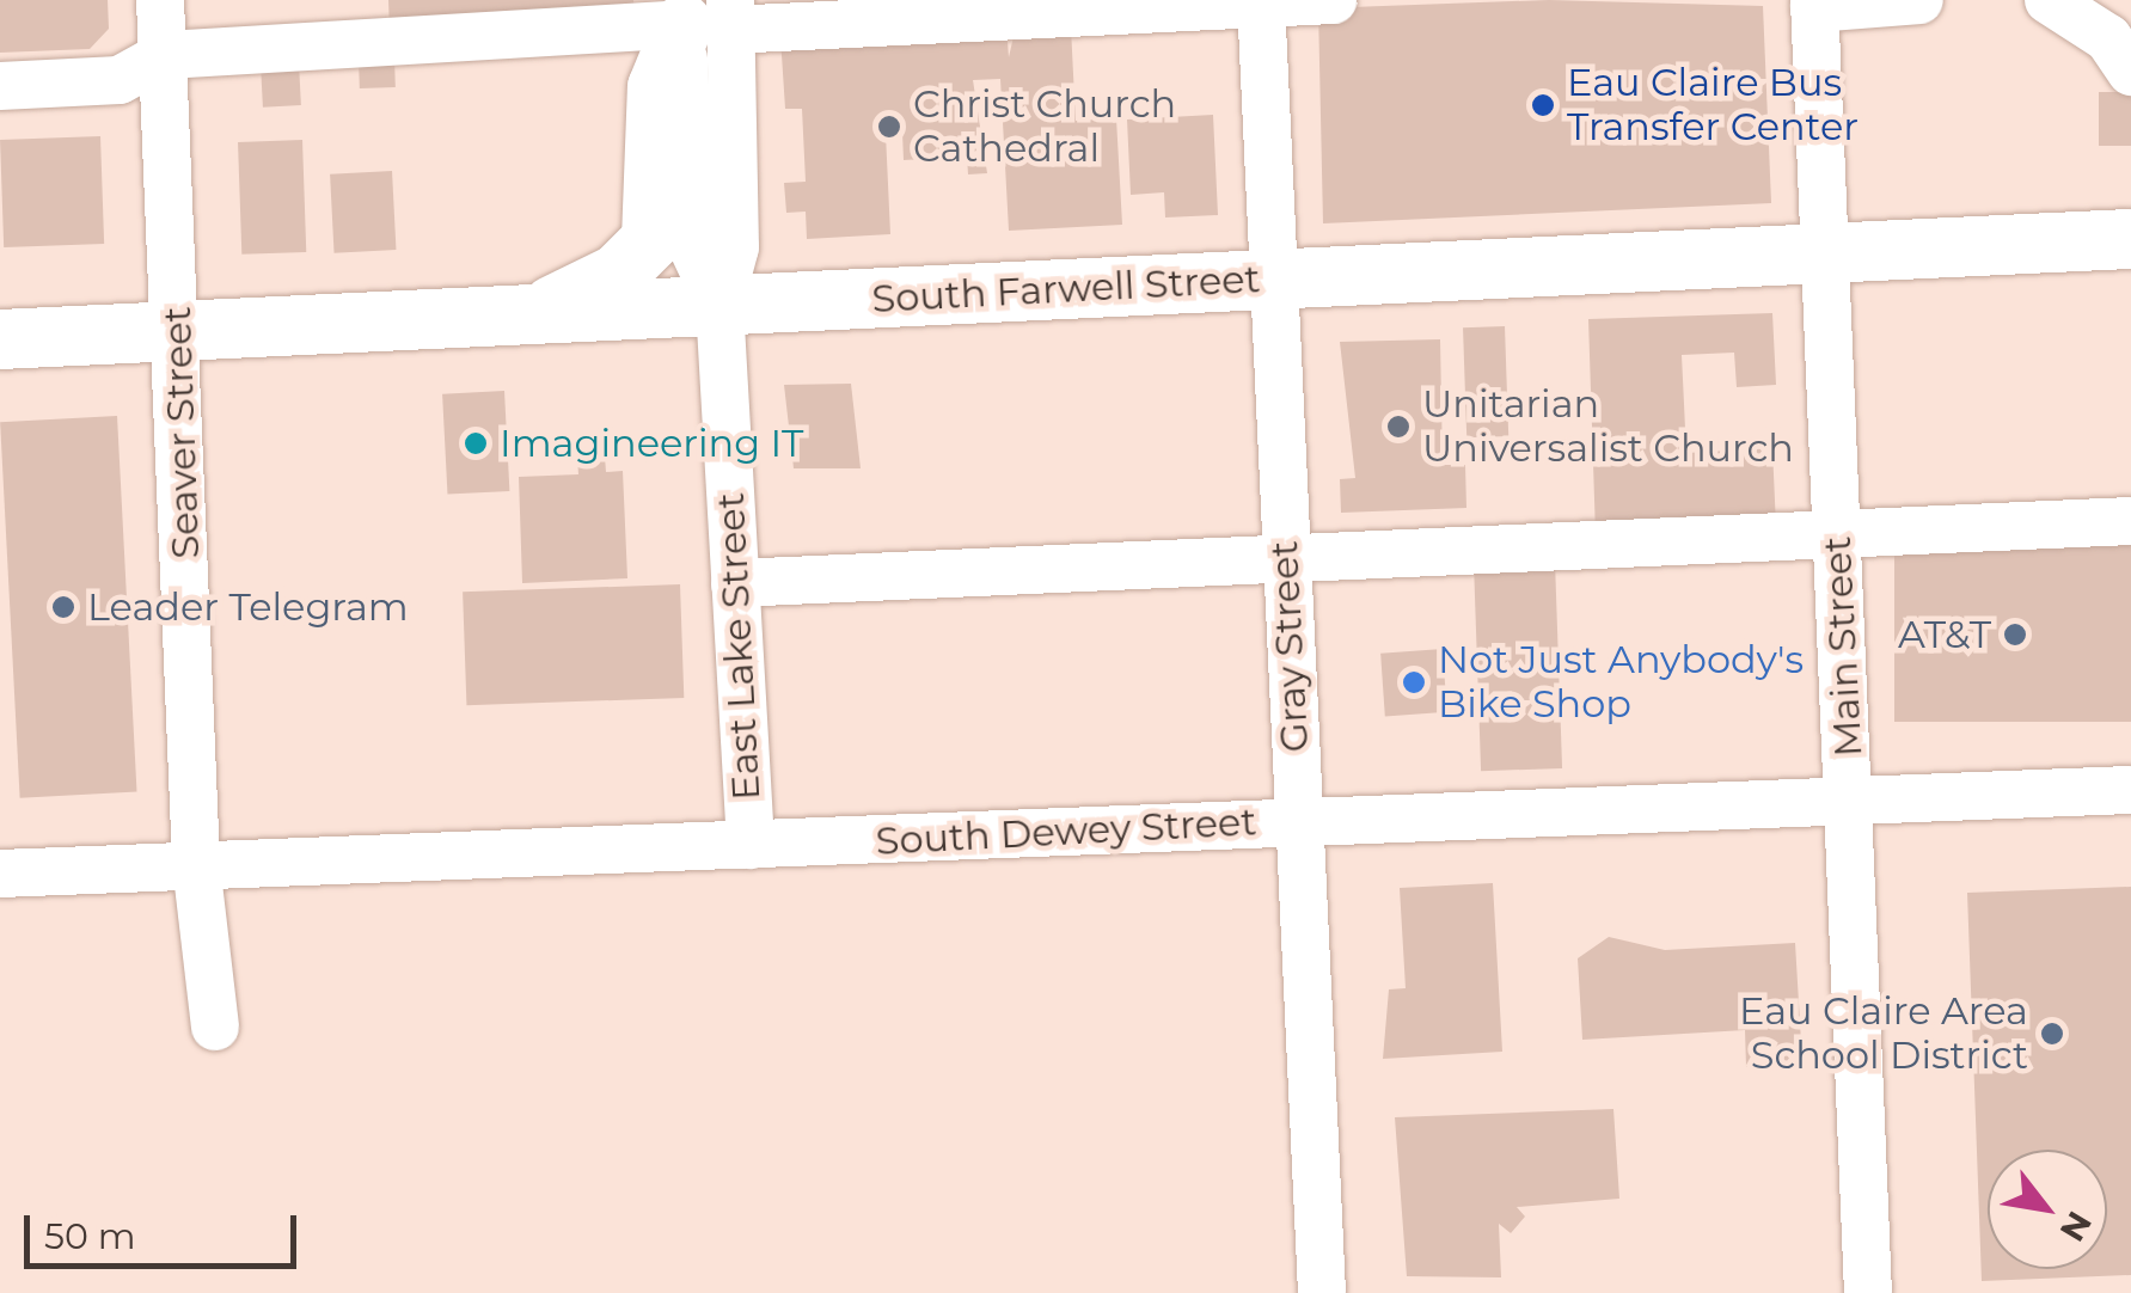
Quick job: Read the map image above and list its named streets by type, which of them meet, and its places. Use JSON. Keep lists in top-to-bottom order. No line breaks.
{"streets":{"main road":["South Farwell Street"],"street":["Seaver Street","East Lake Street","Gray Street","Main Street","South Dewey Street"]},"crossings":[["South Farwell Street","Seaver Street"],["South Farwell Street","East Lake Street"],["South Farwell Street","Gray Street"],["South Farwell Street","Main Street"],["Seaver Street","South Dewey Street"],["East Lake Street","South Dewey Street"],["Gray Street","South Dewey Street"],["Main Street","South Dewey Street"]],"places":["Eau Claire Bus Transfer Center","Christ Church Cathedral","Unitarian Universalist Church","Imagineering IT","Leader Telegram","AT&T","Not Just Anybody's Bike Shop","Eau Claire Area School District"],"scale_bar":"50 m","north":"bottom right"}
